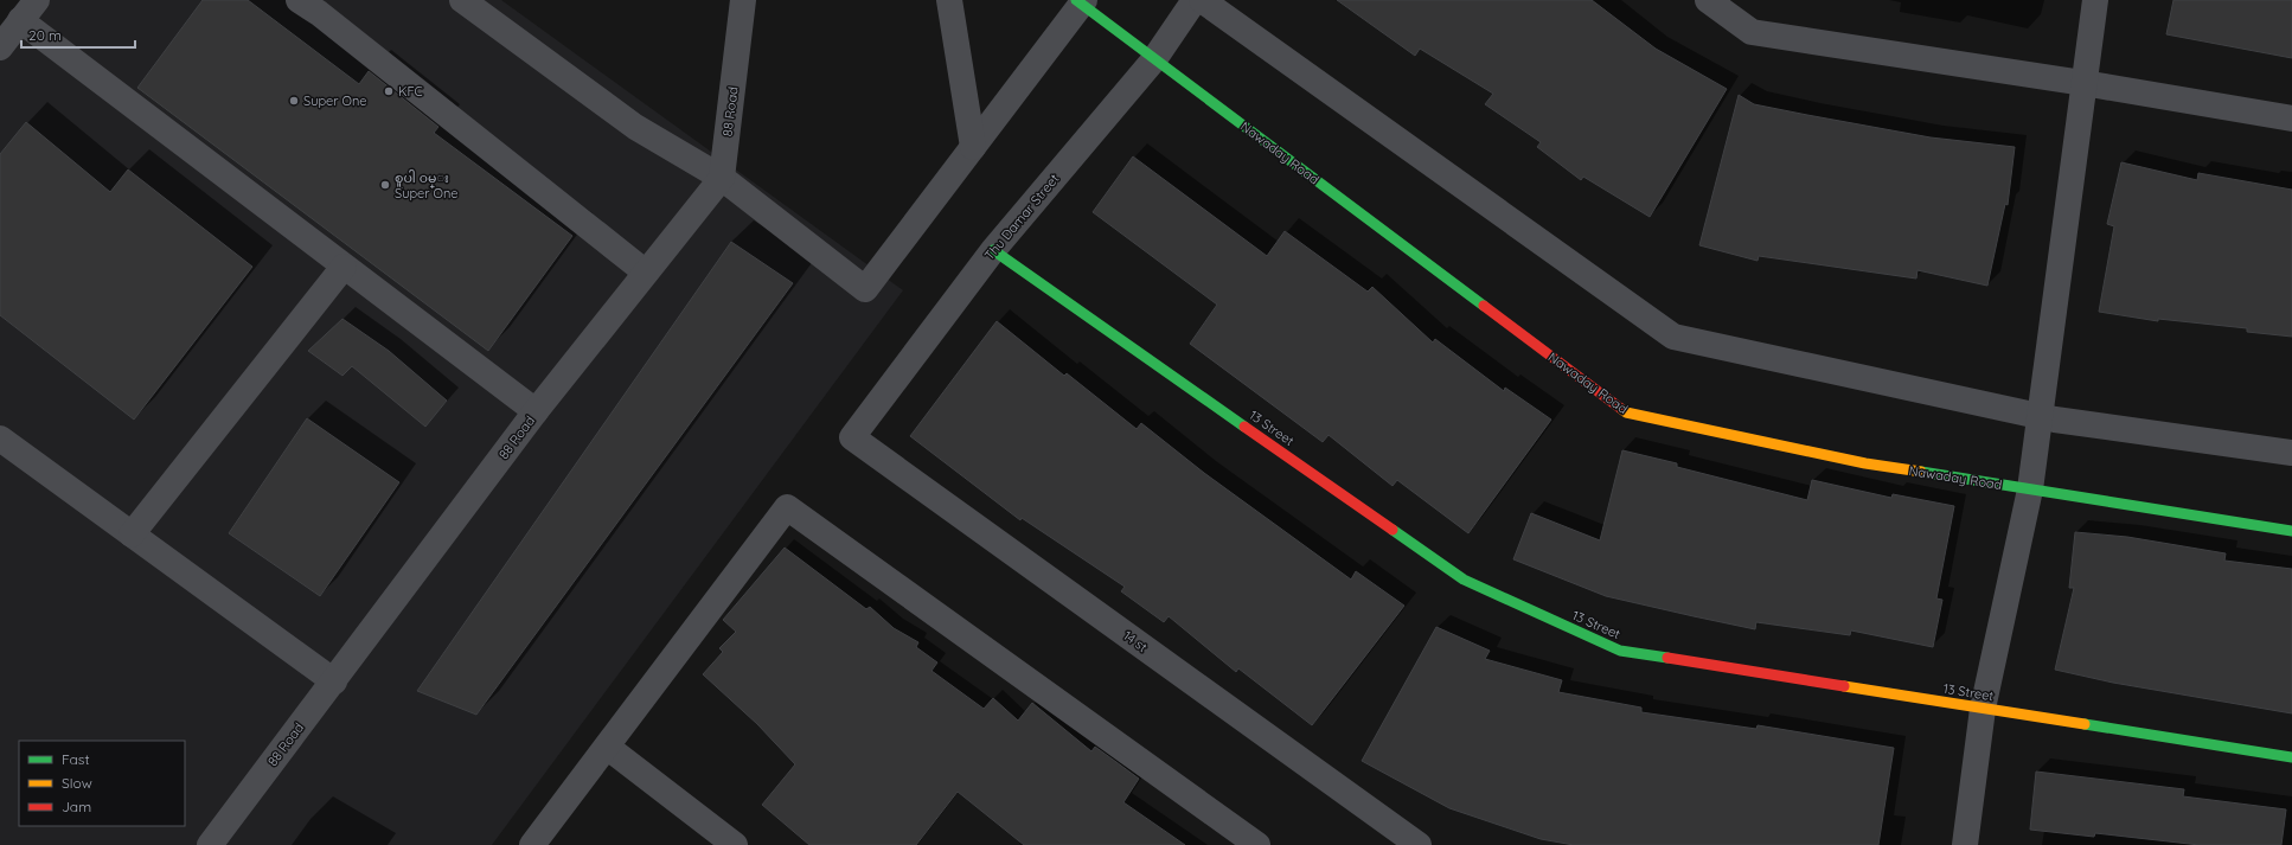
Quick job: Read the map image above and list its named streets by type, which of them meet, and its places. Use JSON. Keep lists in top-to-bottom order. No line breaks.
{"streets":{"street":["88 Road","Nawaday Road","Thu Damar Street","13 Street","14 st"]},"crossings":[["Nawaday Road","Thu Damar Street"],["Thu Damar Street","13 Street"],["Thu Damar Street","14 st"]],"places":["KFC","Super One","စူပါ ၀မ္း Super One"],"legend":["Fast","Slow","Jam"],"scale_bar":"20 m"}
